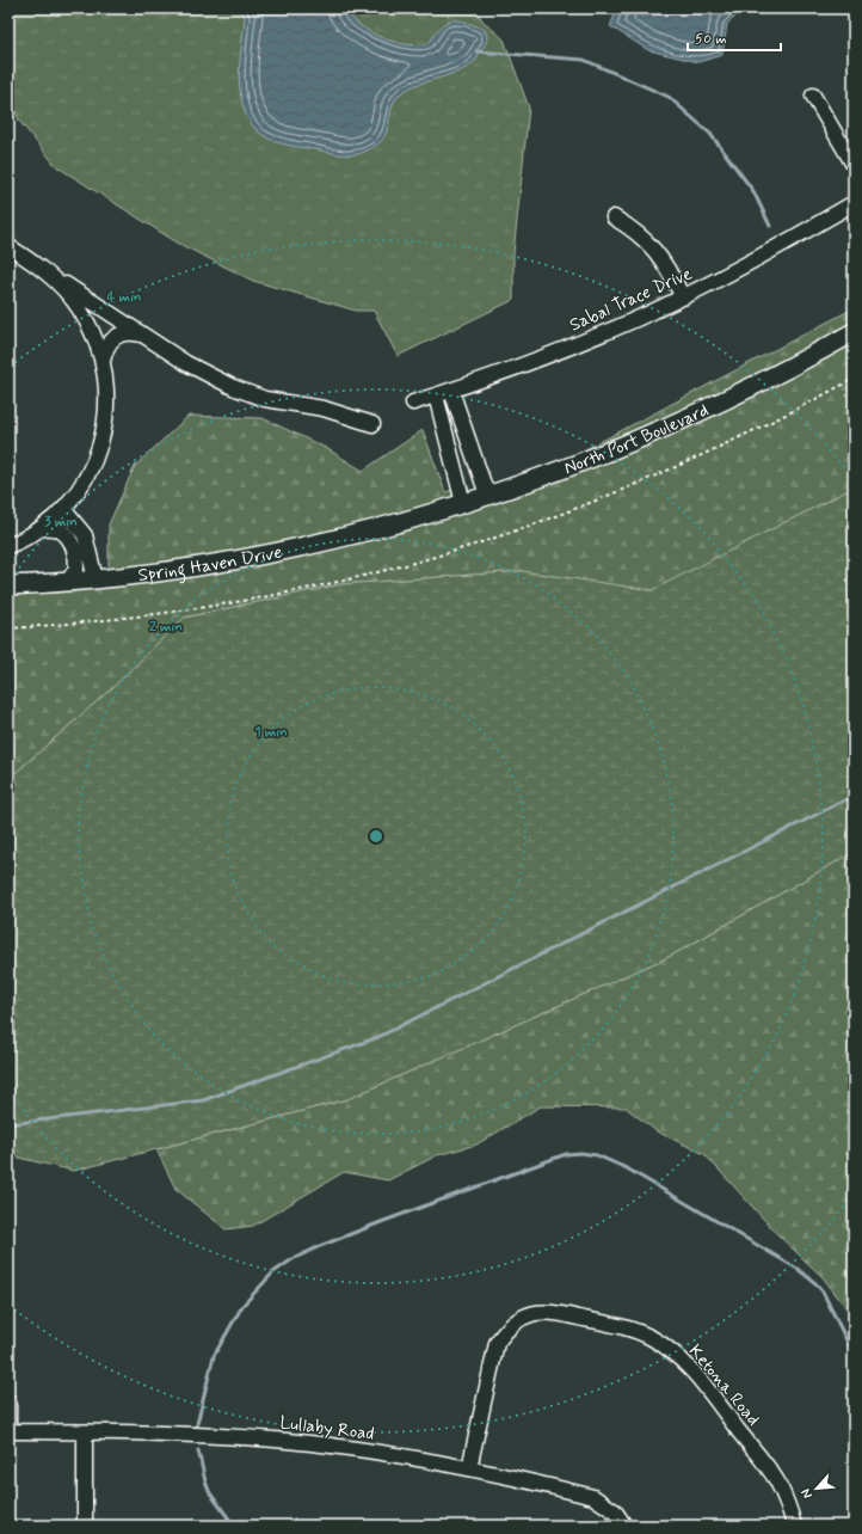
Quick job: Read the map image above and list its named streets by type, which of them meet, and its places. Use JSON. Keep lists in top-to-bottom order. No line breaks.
{"streets":{"street":["Sabal Trace Drive","North Port Boulevard","Spring Haven Drive","Ketona Road","Lullaby Road"]},"crossings":[["North Port Boulevard","Spring Haven Drive"],["Ketona Road","Lullaby Road"]],"scale_bar":"50 m","north":"bottom left","rings":["4 min","3 min","2 min","1 min"]}
